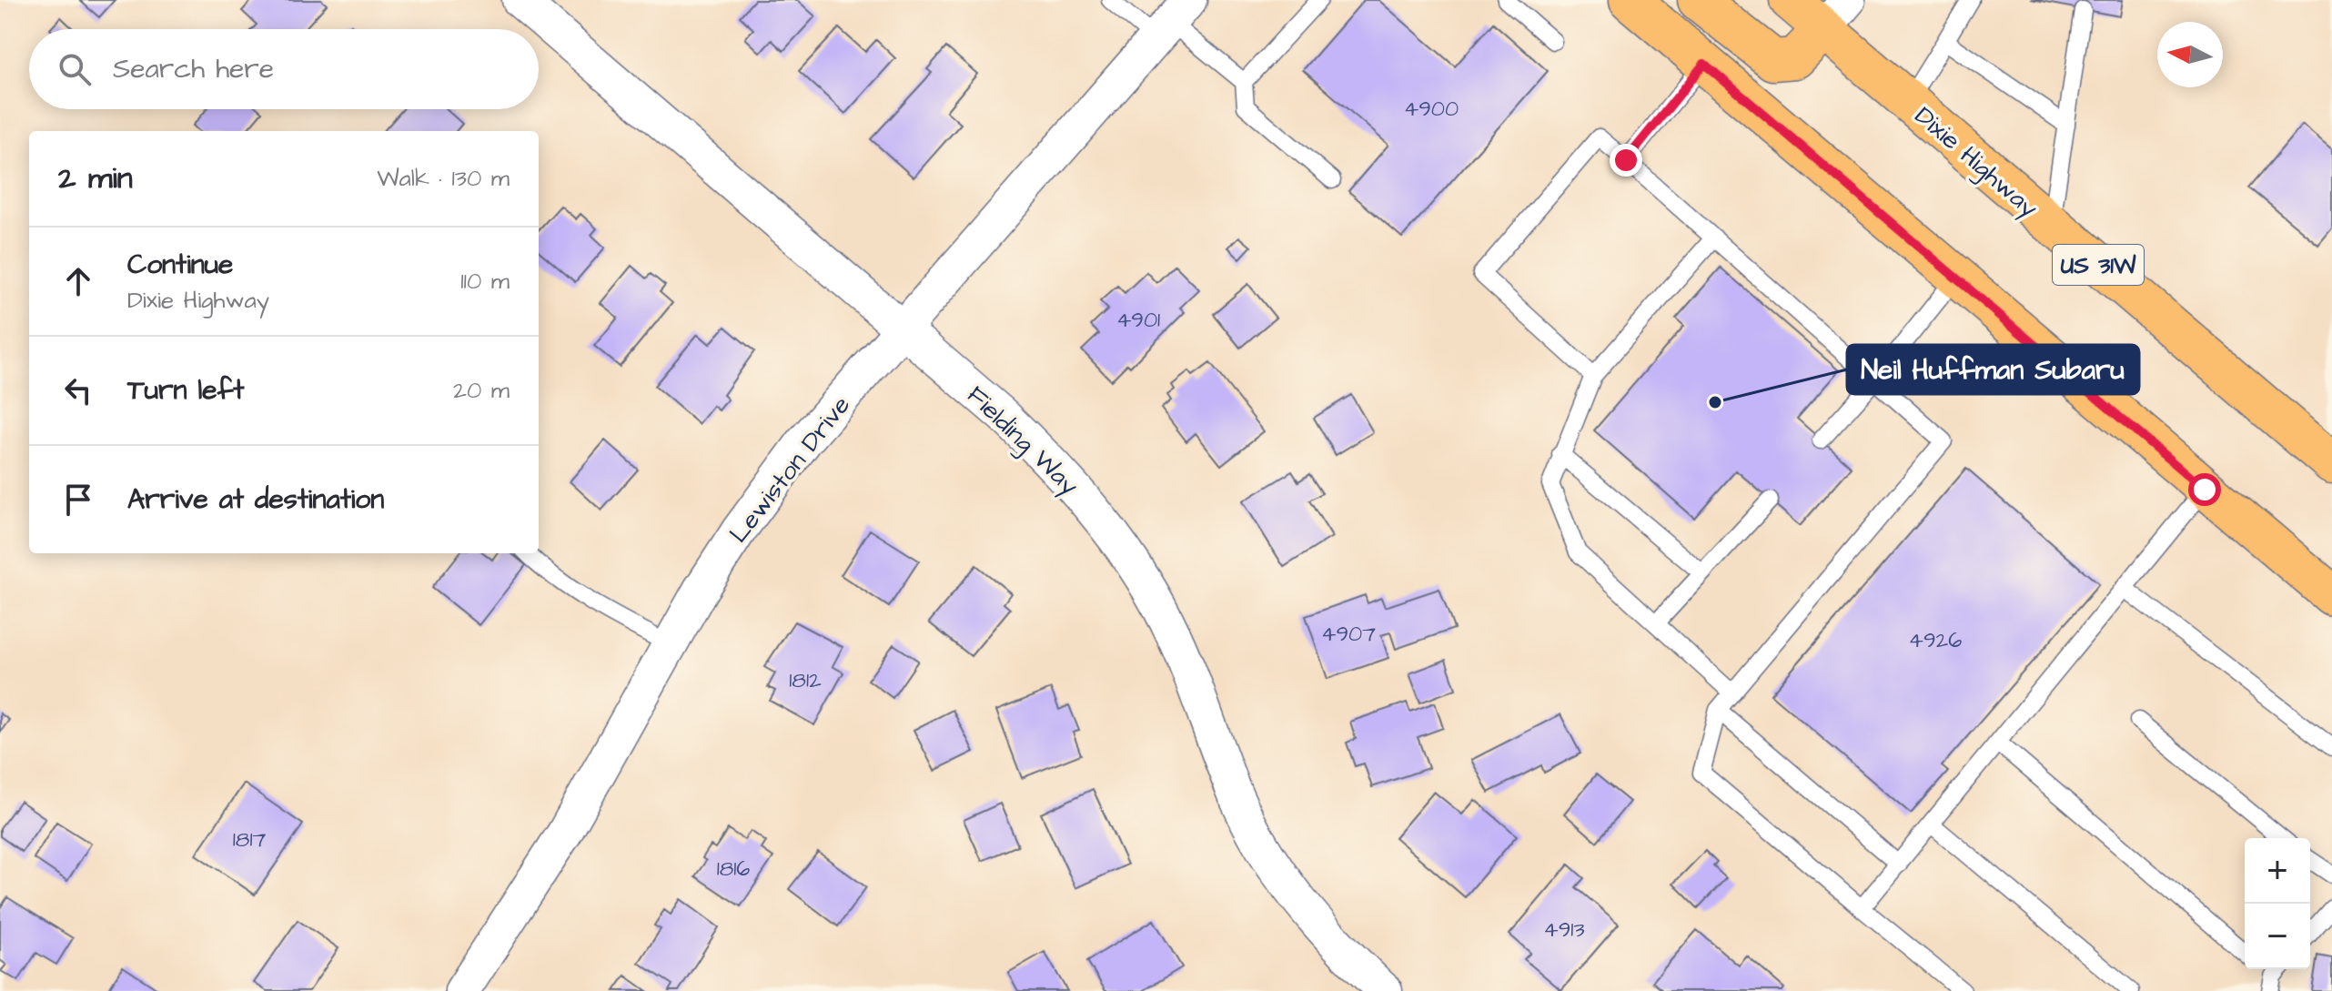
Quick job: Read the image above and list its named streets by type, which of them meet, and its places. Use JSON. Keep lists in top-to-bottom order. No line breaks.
{"streets":{"main road":["Dixie Highway","US 31W"],"street":["Fielding Way","Lewiston Drive"]},"crossings":[["Fielding Way","Lewiston Drive"]],"places":["Neil Huffman Subaru"],"house_numbers":["4900","4901","4907","4926","1812","1817","1816","4913"],"north":"left","page":{"search":"Search here","heading":["2 min","Walk · 130 m"],"list":[["Continue","Dixie Highway","110 m"],["Turn left","20 m"],"Arrive at destination"],"map_buttons":["+","−"]}}
